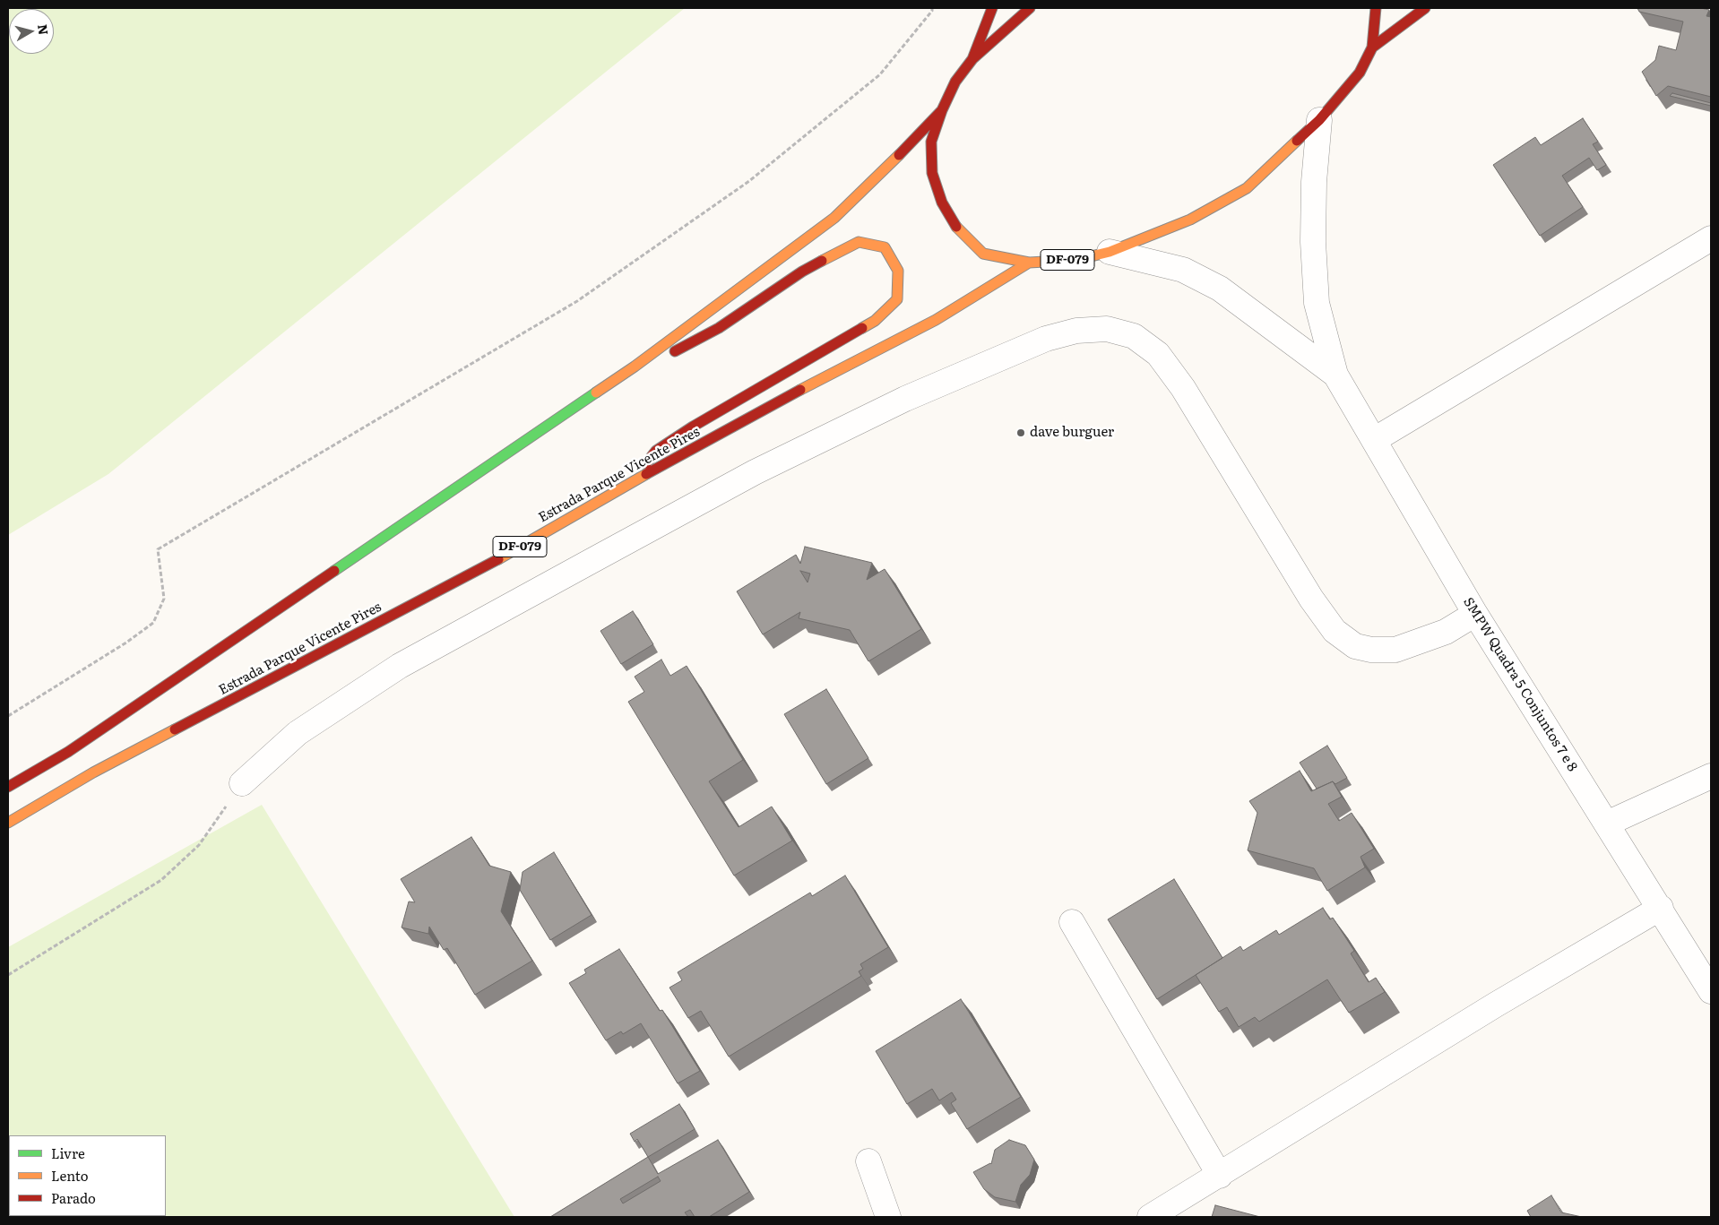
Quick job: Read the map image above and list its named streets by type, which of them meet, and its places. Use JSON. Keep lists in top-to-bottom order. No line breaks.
{"streets":{"main road":["DF-079","Estrada Parque Vicente Pires"],"street":["SMPW Quadra 5 Conjuntos 7 e 8"]},"crossings":[["DF-079","Estrada Parque Vicente Pires"],["DF-079","SMPW Quadra 5 Conjuntos 7 e 8"]],"places":["dave burguer"],"legend":["Livre","Lento","Parado"],"north":"right"}
